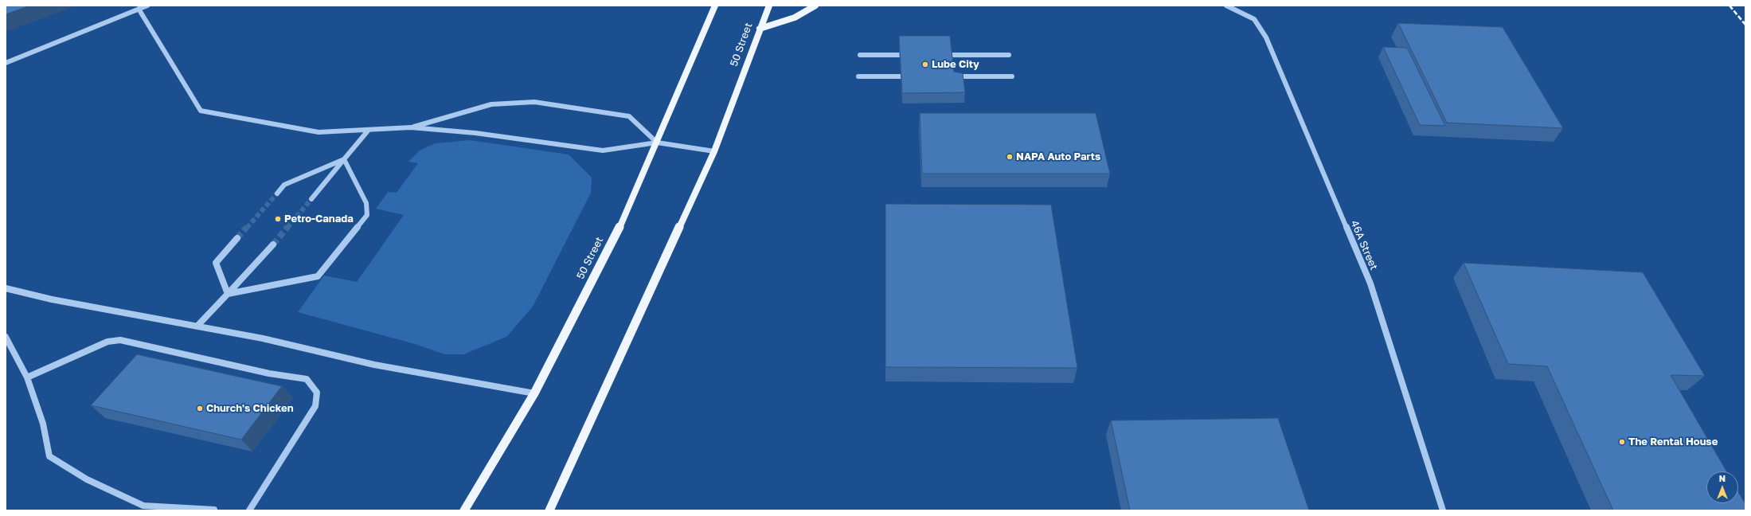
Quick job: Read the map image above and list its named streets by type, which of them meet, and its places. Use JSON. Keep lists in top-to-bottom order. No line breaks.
{"streets":{"main road":["50 Street"],"street":["46A Street"]},"places":["Lube City","NAPA Auto Parts","Petro-Canada","Church's Chicken","The Rental House"],"north":"top"}
